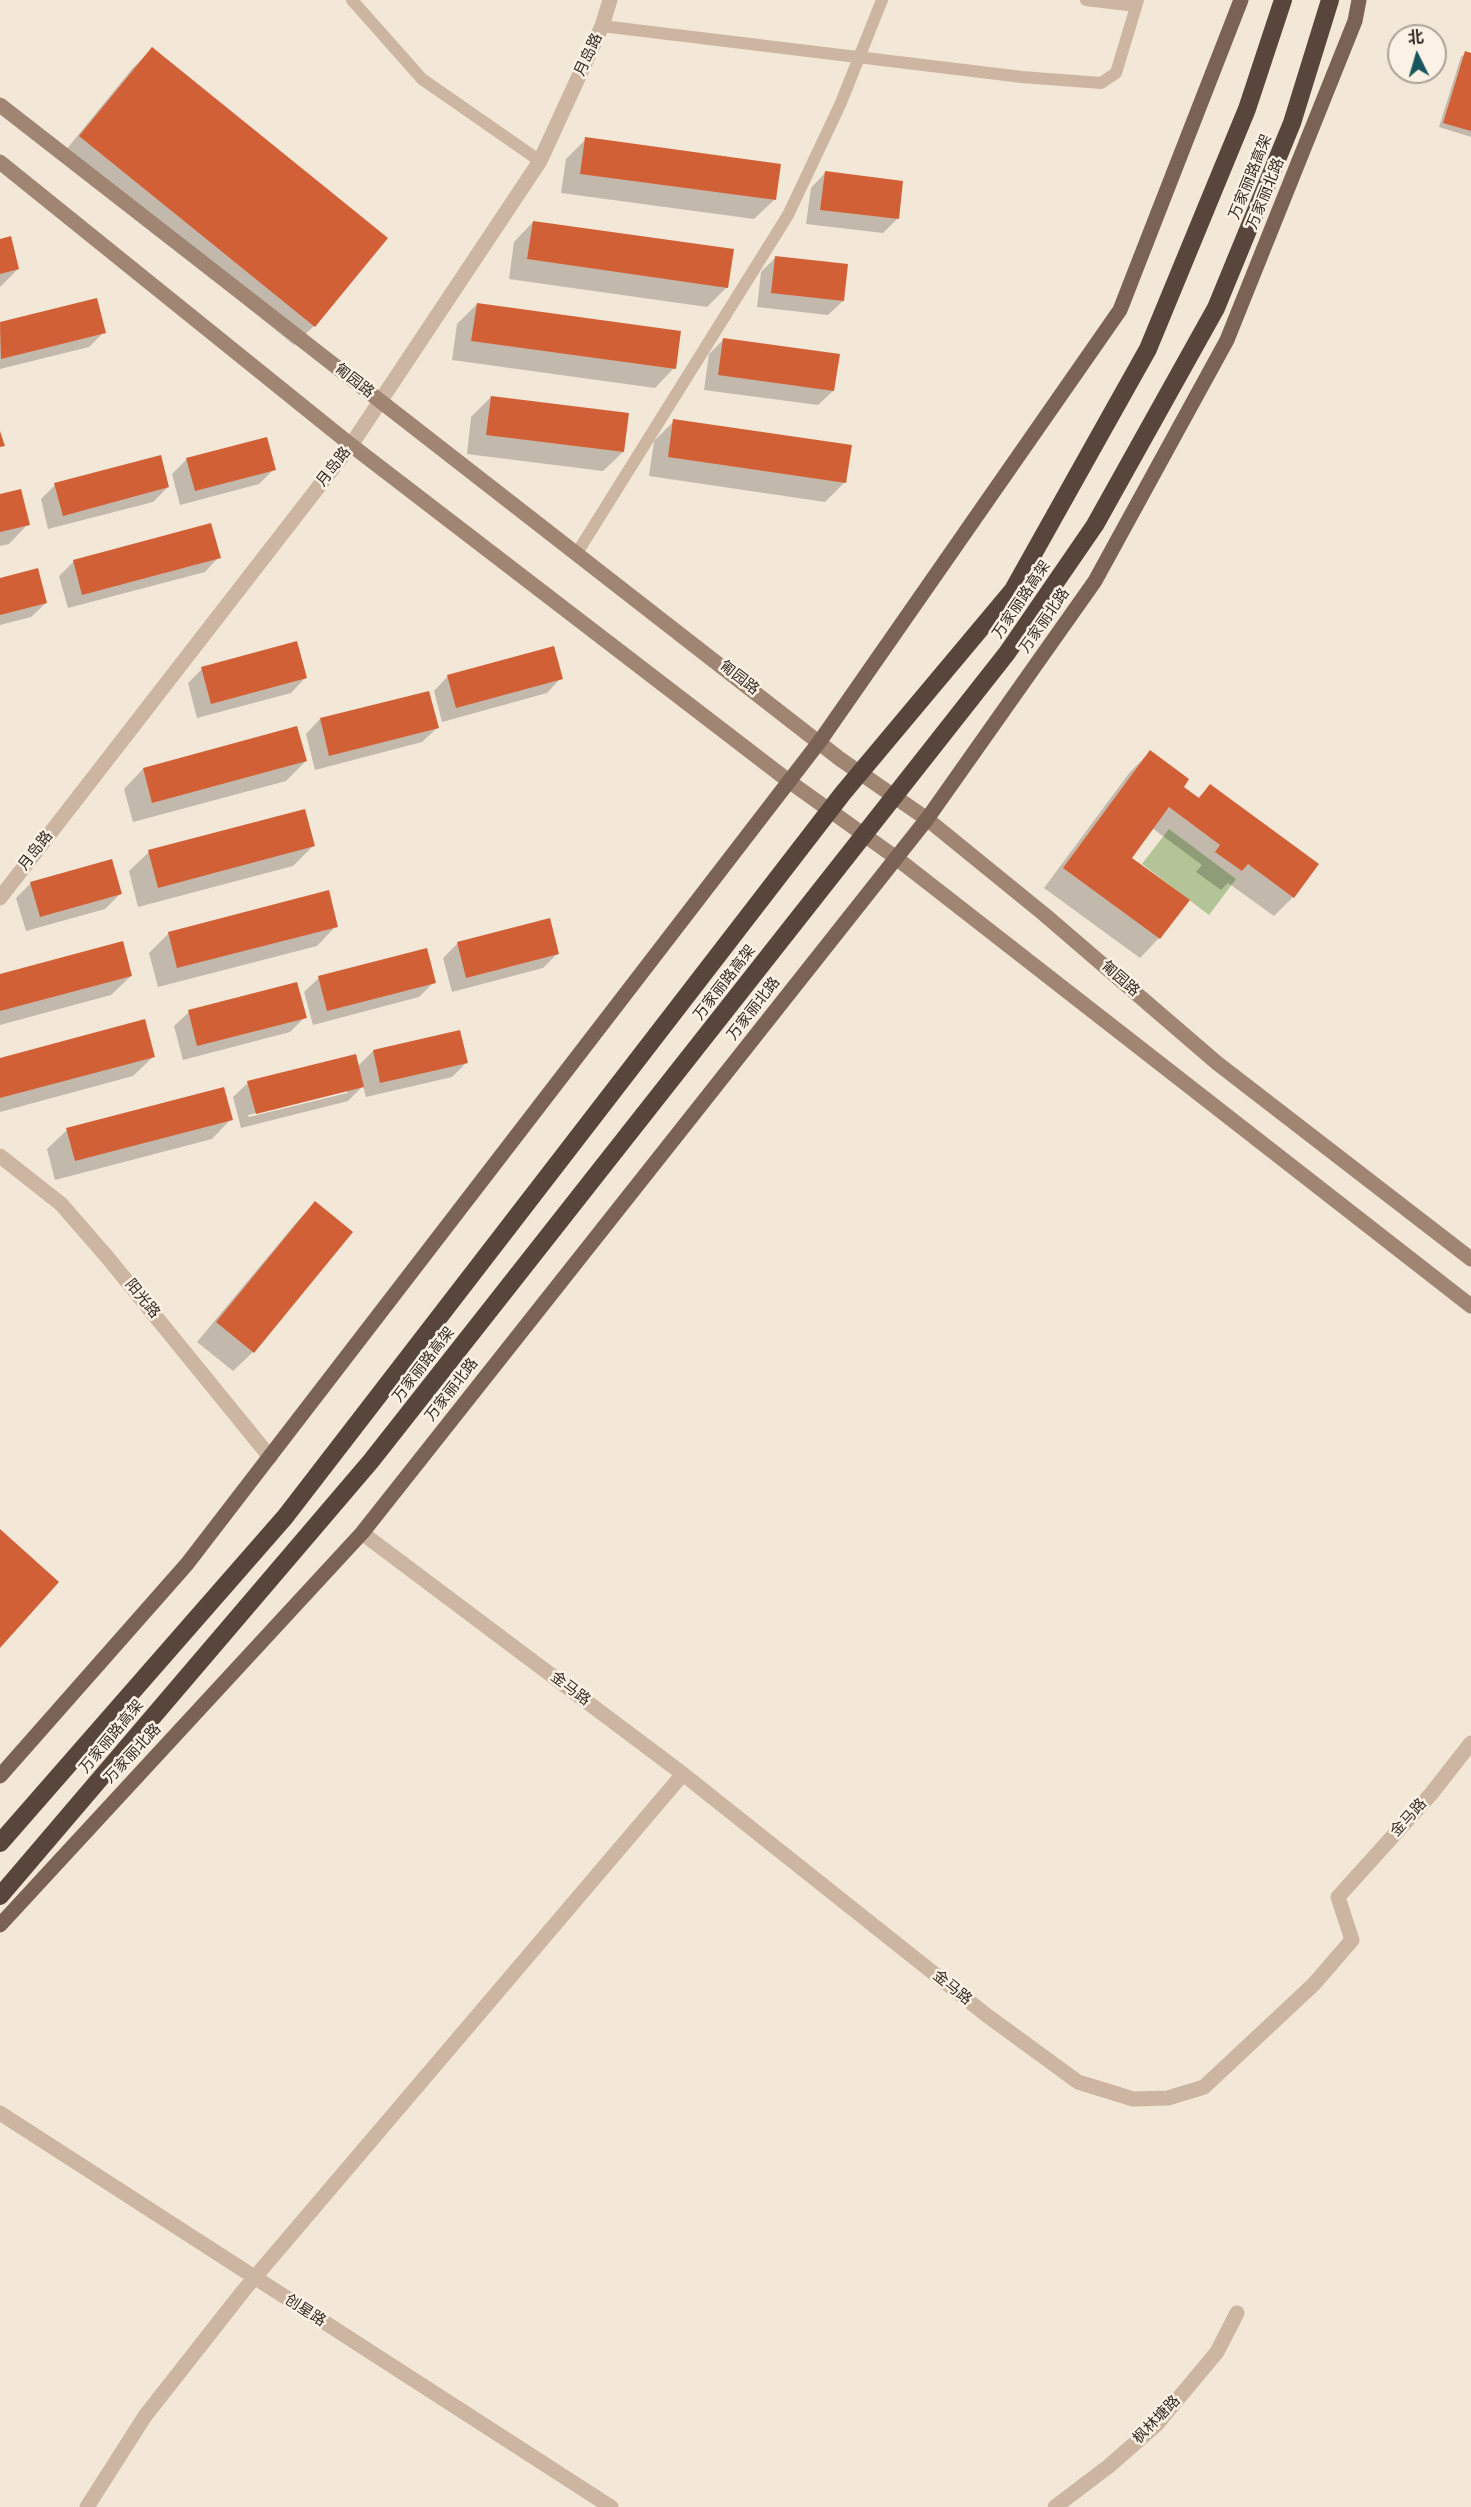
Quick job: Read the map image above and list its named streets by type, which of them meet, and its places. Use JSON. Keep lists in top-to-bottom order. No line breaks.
{"streets":{"highway":["万家丽路高架"],"main road":["万家丽北路","匍园路"],"street":["月岛路","阳光路","金马路","创星路","枫林塘路"]},"crossings":[["月岛路","匍园路"],["万家丽北路","匍园路"],["万家丽北路","金马路"]],"north":"top"}
